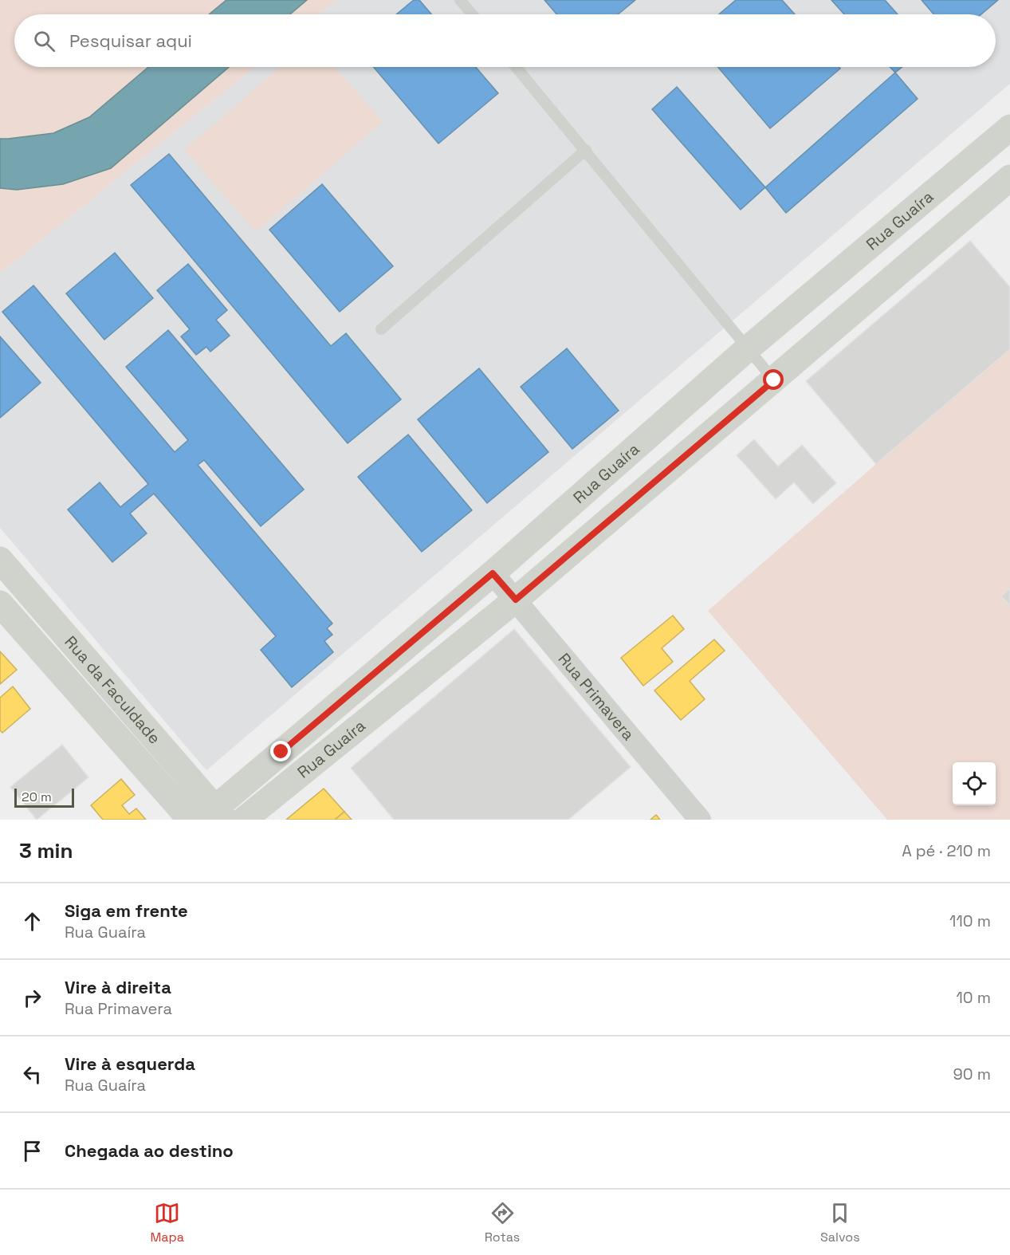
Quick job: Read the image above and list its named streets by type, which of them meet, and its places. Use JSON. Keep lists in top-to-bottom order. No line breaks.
{"streets":{"street":["Rua Guaíra","Rua da Faculdade","Rua Primavera"]},"crossings":[["Rua Guaíra","Rua da Faculdade"],["Rua Guaíra","Rua Primavera"]],"scale_bar":"20 m","page":{"search":"Pesquisar aqui","scale":"20 m","heading":["3 min","A pé · 210 m"],"list":[["Siga em frente","Rua Guaíra","110 m"],["Vire à direita","Rua Primavera","10 m"],["Vire à esquerda","Rua Guaíra","90 m"],"Chegada ao destino"],"nav":["Mapa","Rotas","Salvos"]}}
